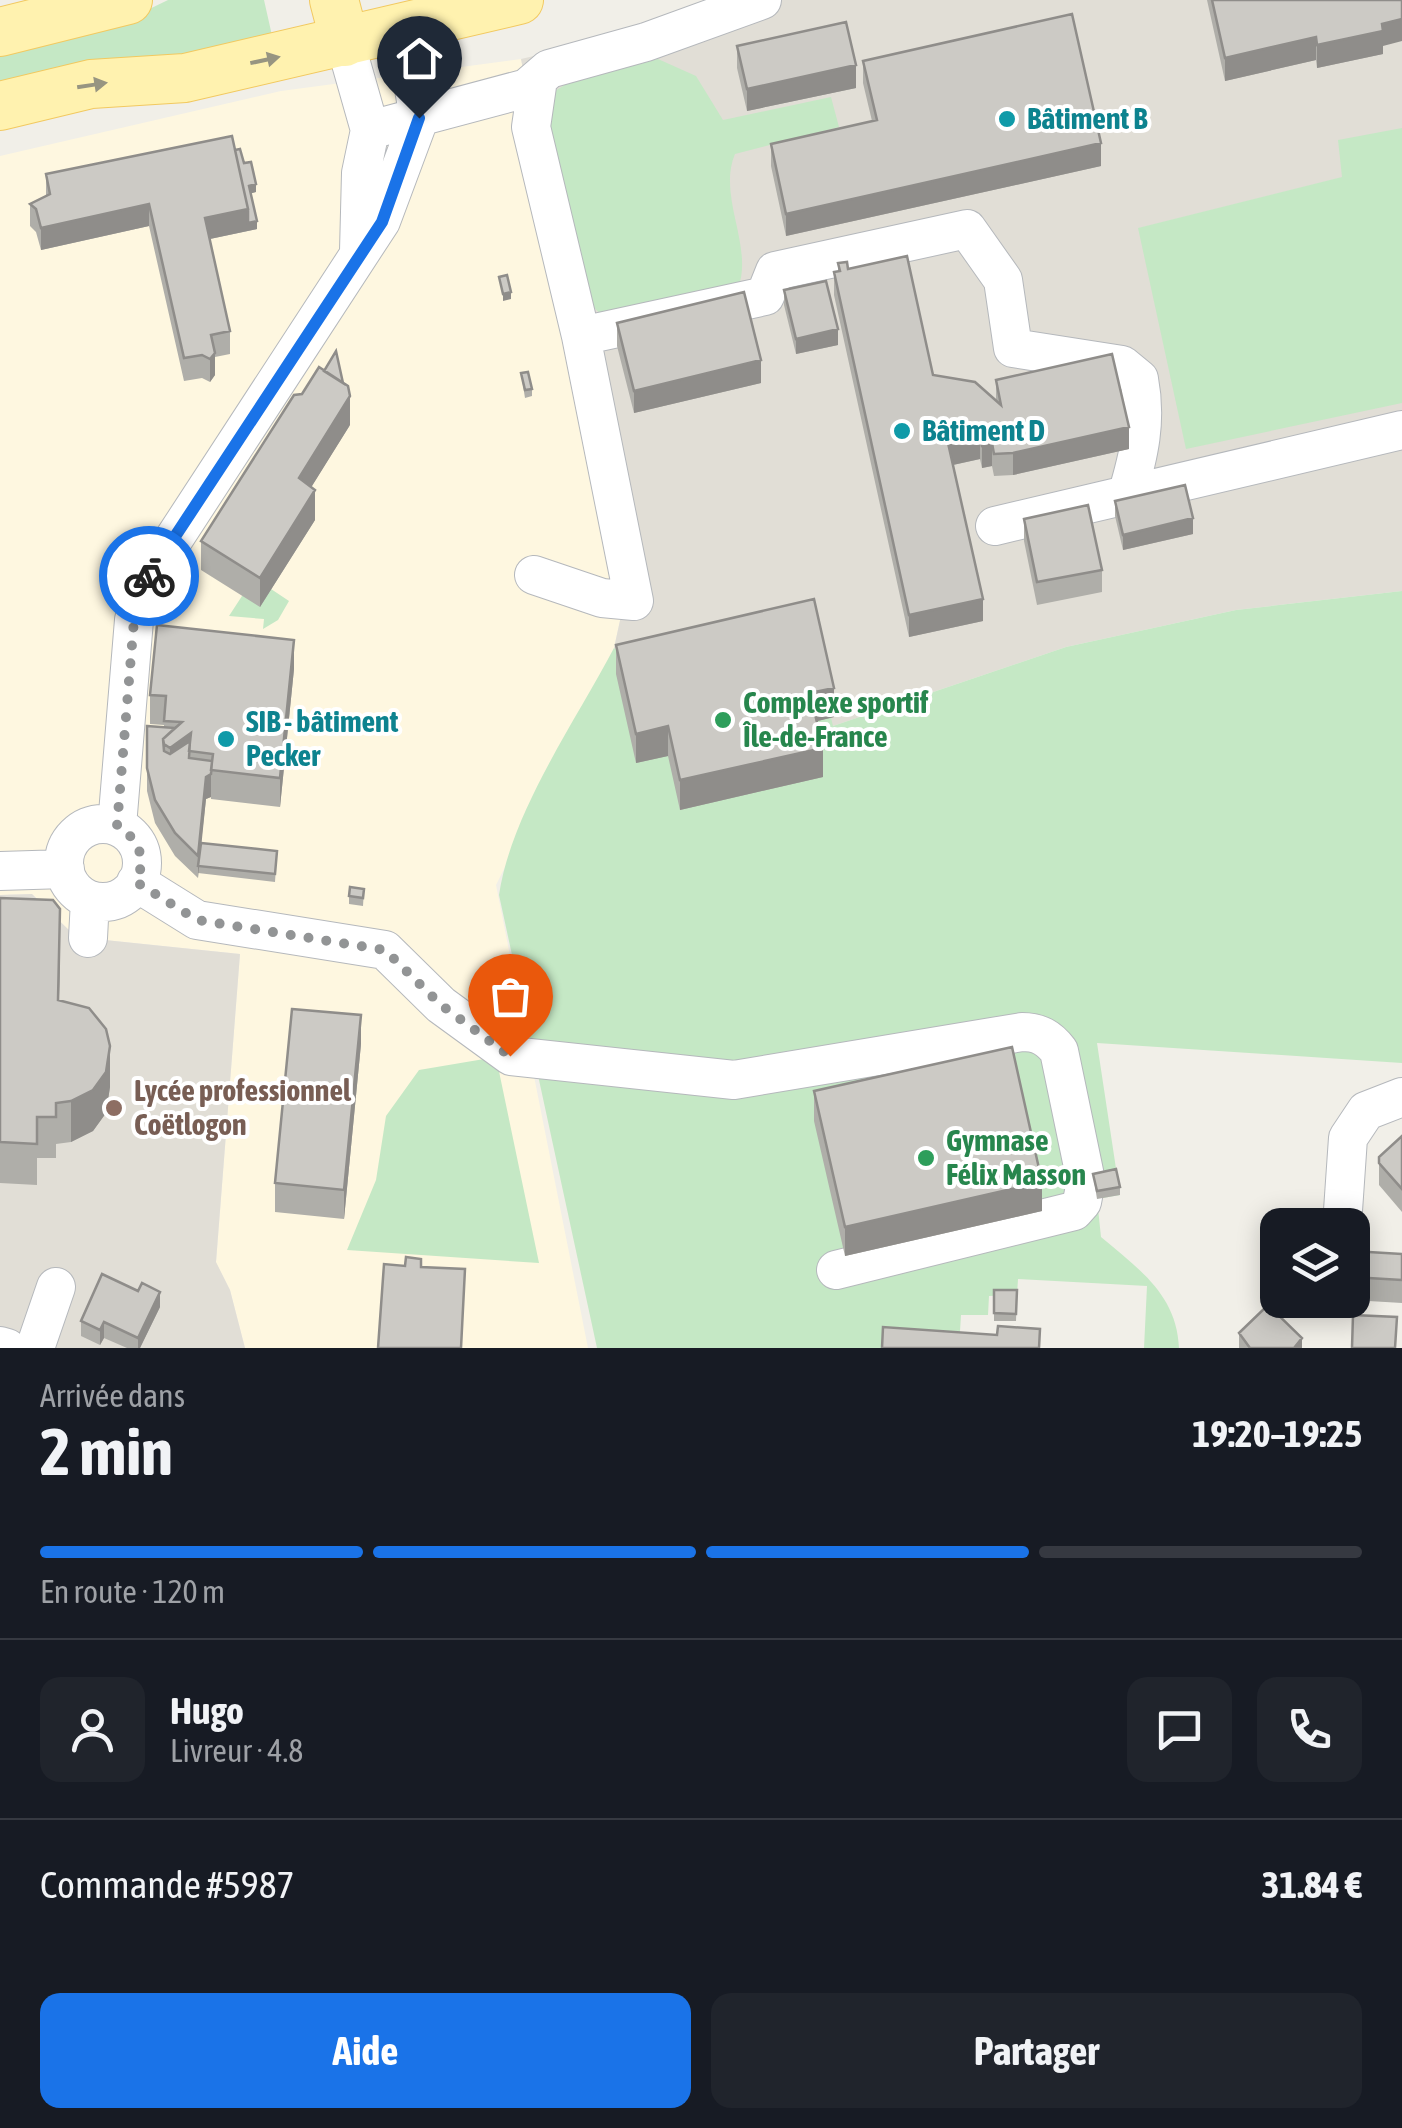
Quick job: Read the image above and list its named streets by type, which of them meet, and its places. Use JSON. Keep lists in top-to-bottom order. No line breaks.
{"places":["Bâtiment B","Bâtiment D","Complexe sportif Île-de-France","SIB - bâtiment Pecker","Lycée professionnel Coëtlogon","Gymnase Félix Masson"],"page":{"heading":["2 min","Arrivée dans","19:20–19:25"],"panel":["Hugo","Livreur · 4.8","Commande #5987","31.84 €"],"bar":"En route · 120 m","buttons":["Aide","Partager"]}}
